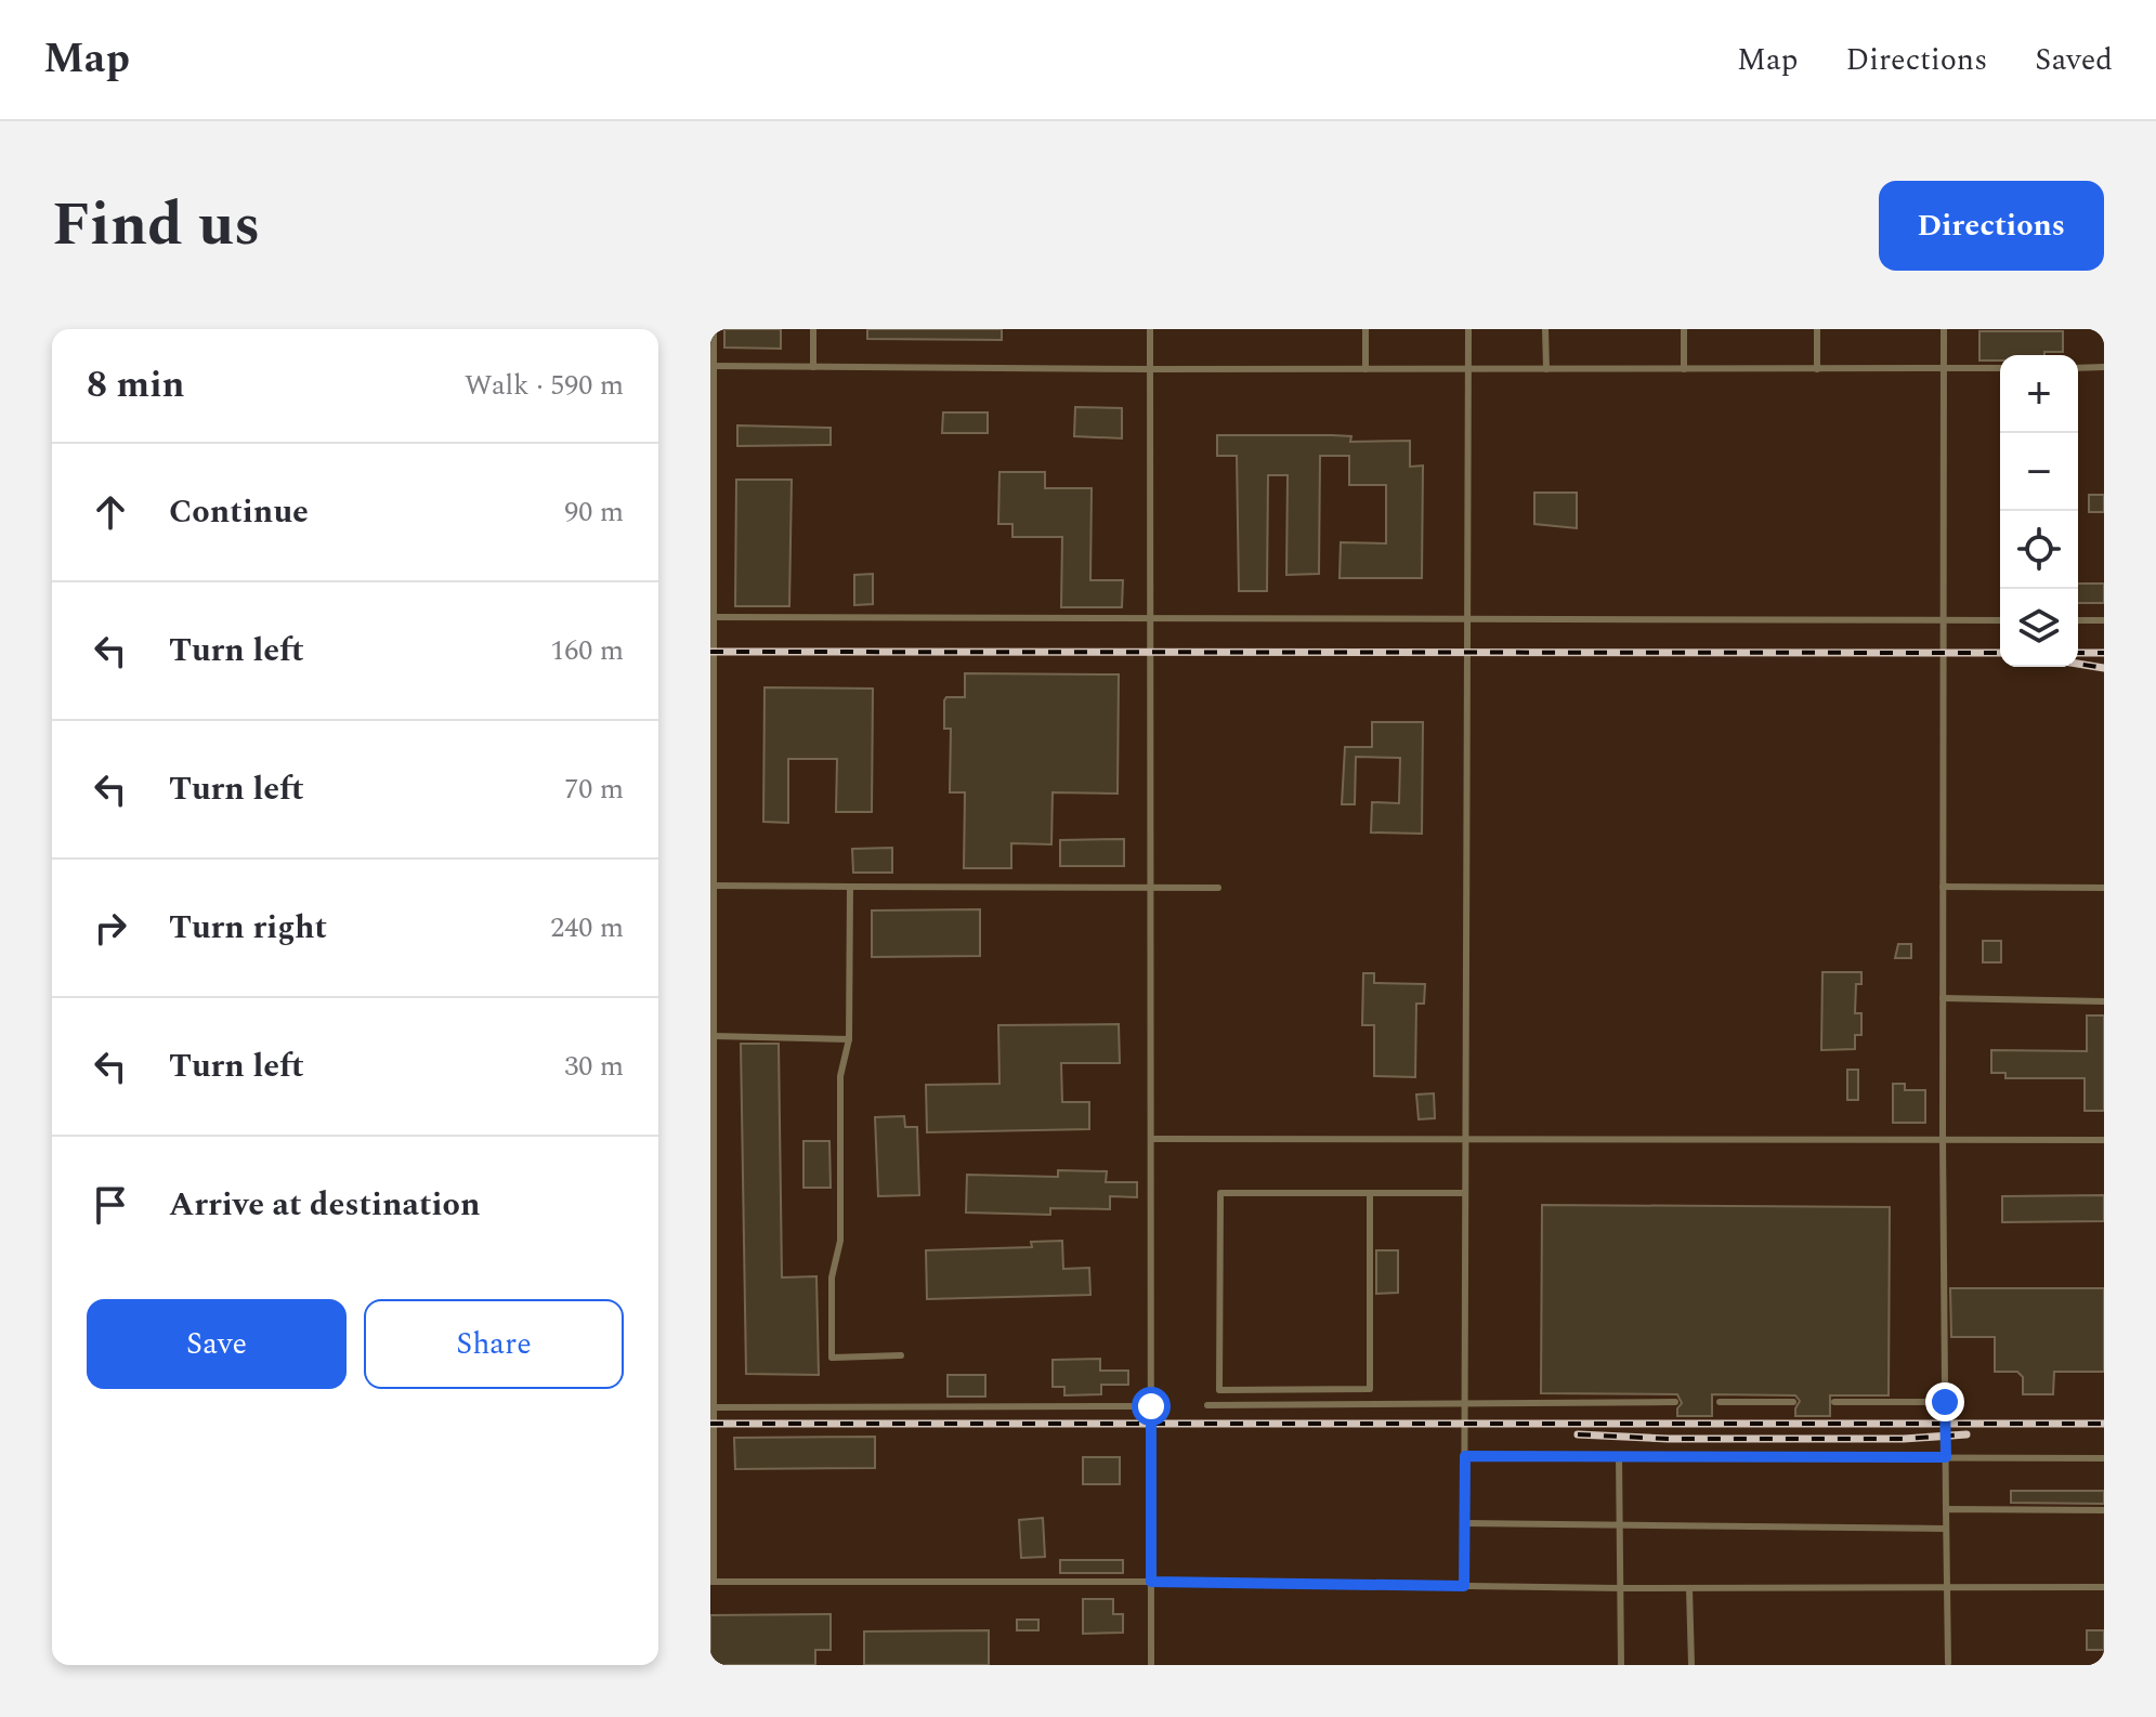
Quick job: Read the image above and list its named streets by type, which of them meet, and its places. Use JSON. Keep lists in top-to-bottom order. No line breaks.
{"page":{"header":"Map","nav":["Map","Directions","Saved"],"title":"Find us","buttons":["Directions",["Save","Share"]],"heading":["8 min","Walk · 590 m"],"map_buttons":["+","−"],"list":[["Continue","90 m"],["Turn left","160 m"],["Turn left","70 m"],["Turn right","240 m"],["Turn left","30 m"],"Arrive at destination"]}}
